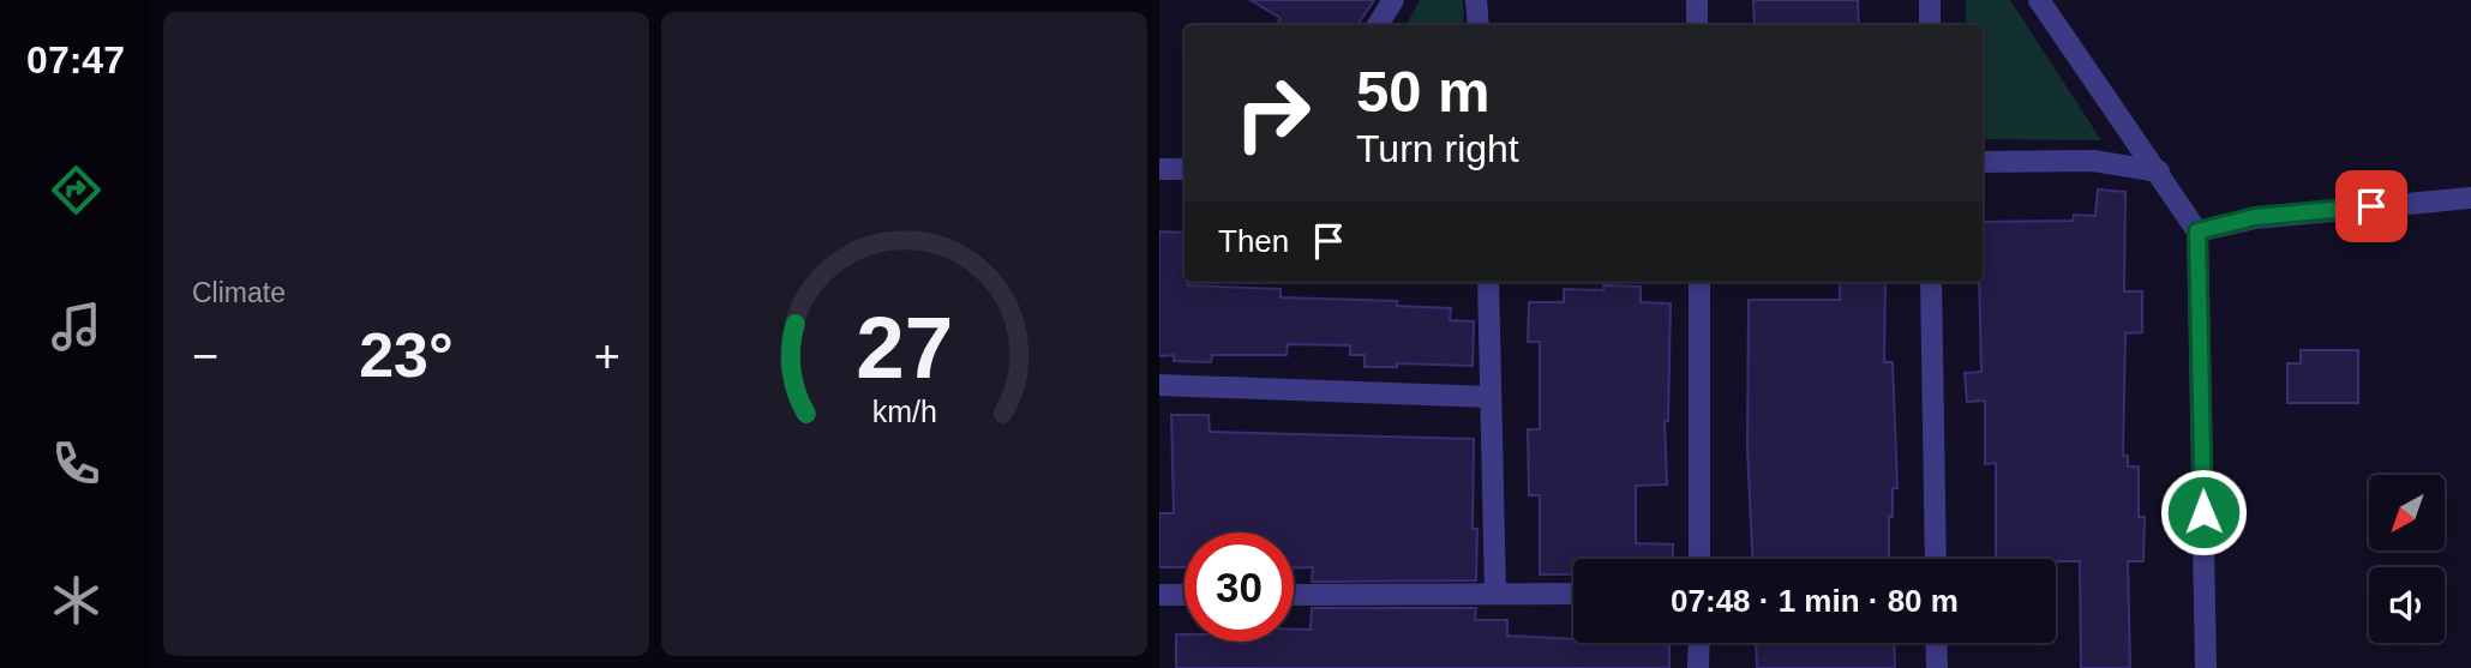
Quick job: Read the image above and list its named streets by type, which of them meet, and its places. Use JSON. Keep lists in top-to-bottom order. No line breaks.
{"north":"bottom left","page":{"tabs":"07:47","tile":"Climate","turn":["50 m","Turn right"],"then":"Then","heat":["−","23°","+"],"limit":"30","trip":"07:48 · 1 min · 80 m","gauge":["27","km/h"]}}
